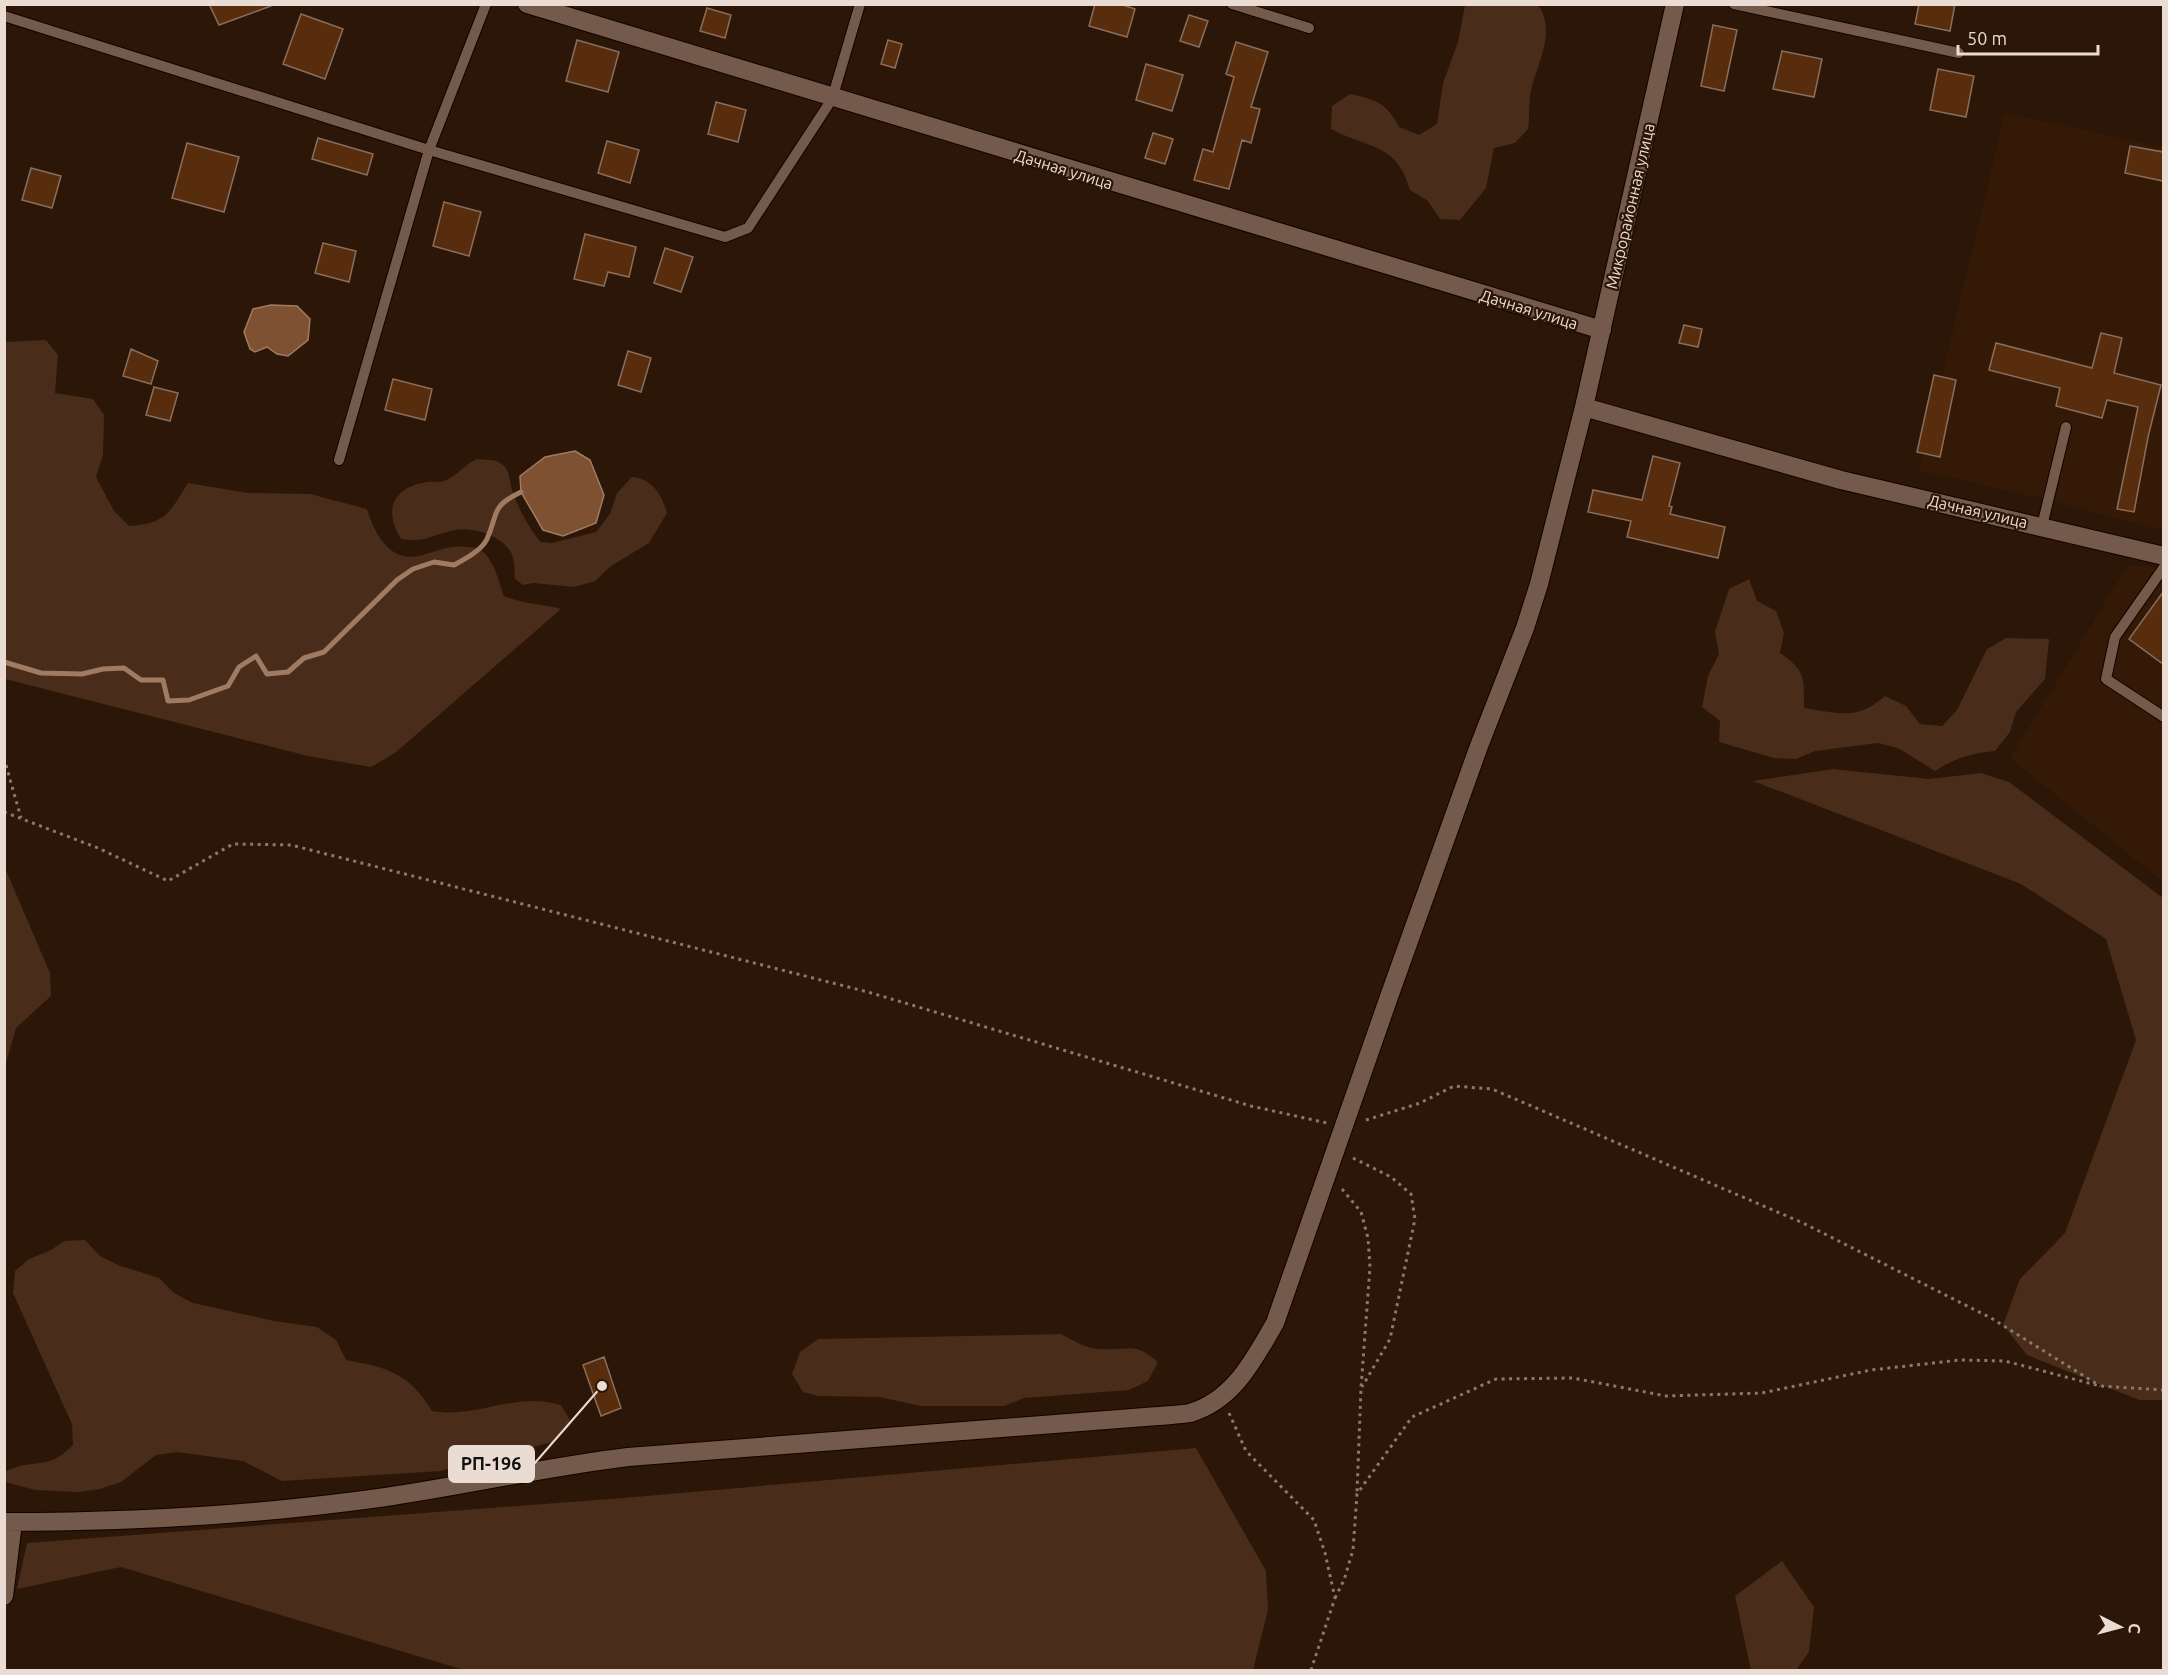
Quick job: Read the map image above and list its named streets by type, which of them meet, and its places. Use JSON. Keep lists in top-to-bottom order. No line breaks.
{"streets":{"street":["Дачная улица","Микрорайонная улица"]},"crossings":[["Дачная улица","Микрорайонная улица"]],"places":["РП-196"],"scale_bar":"50 m","north":"right"}
